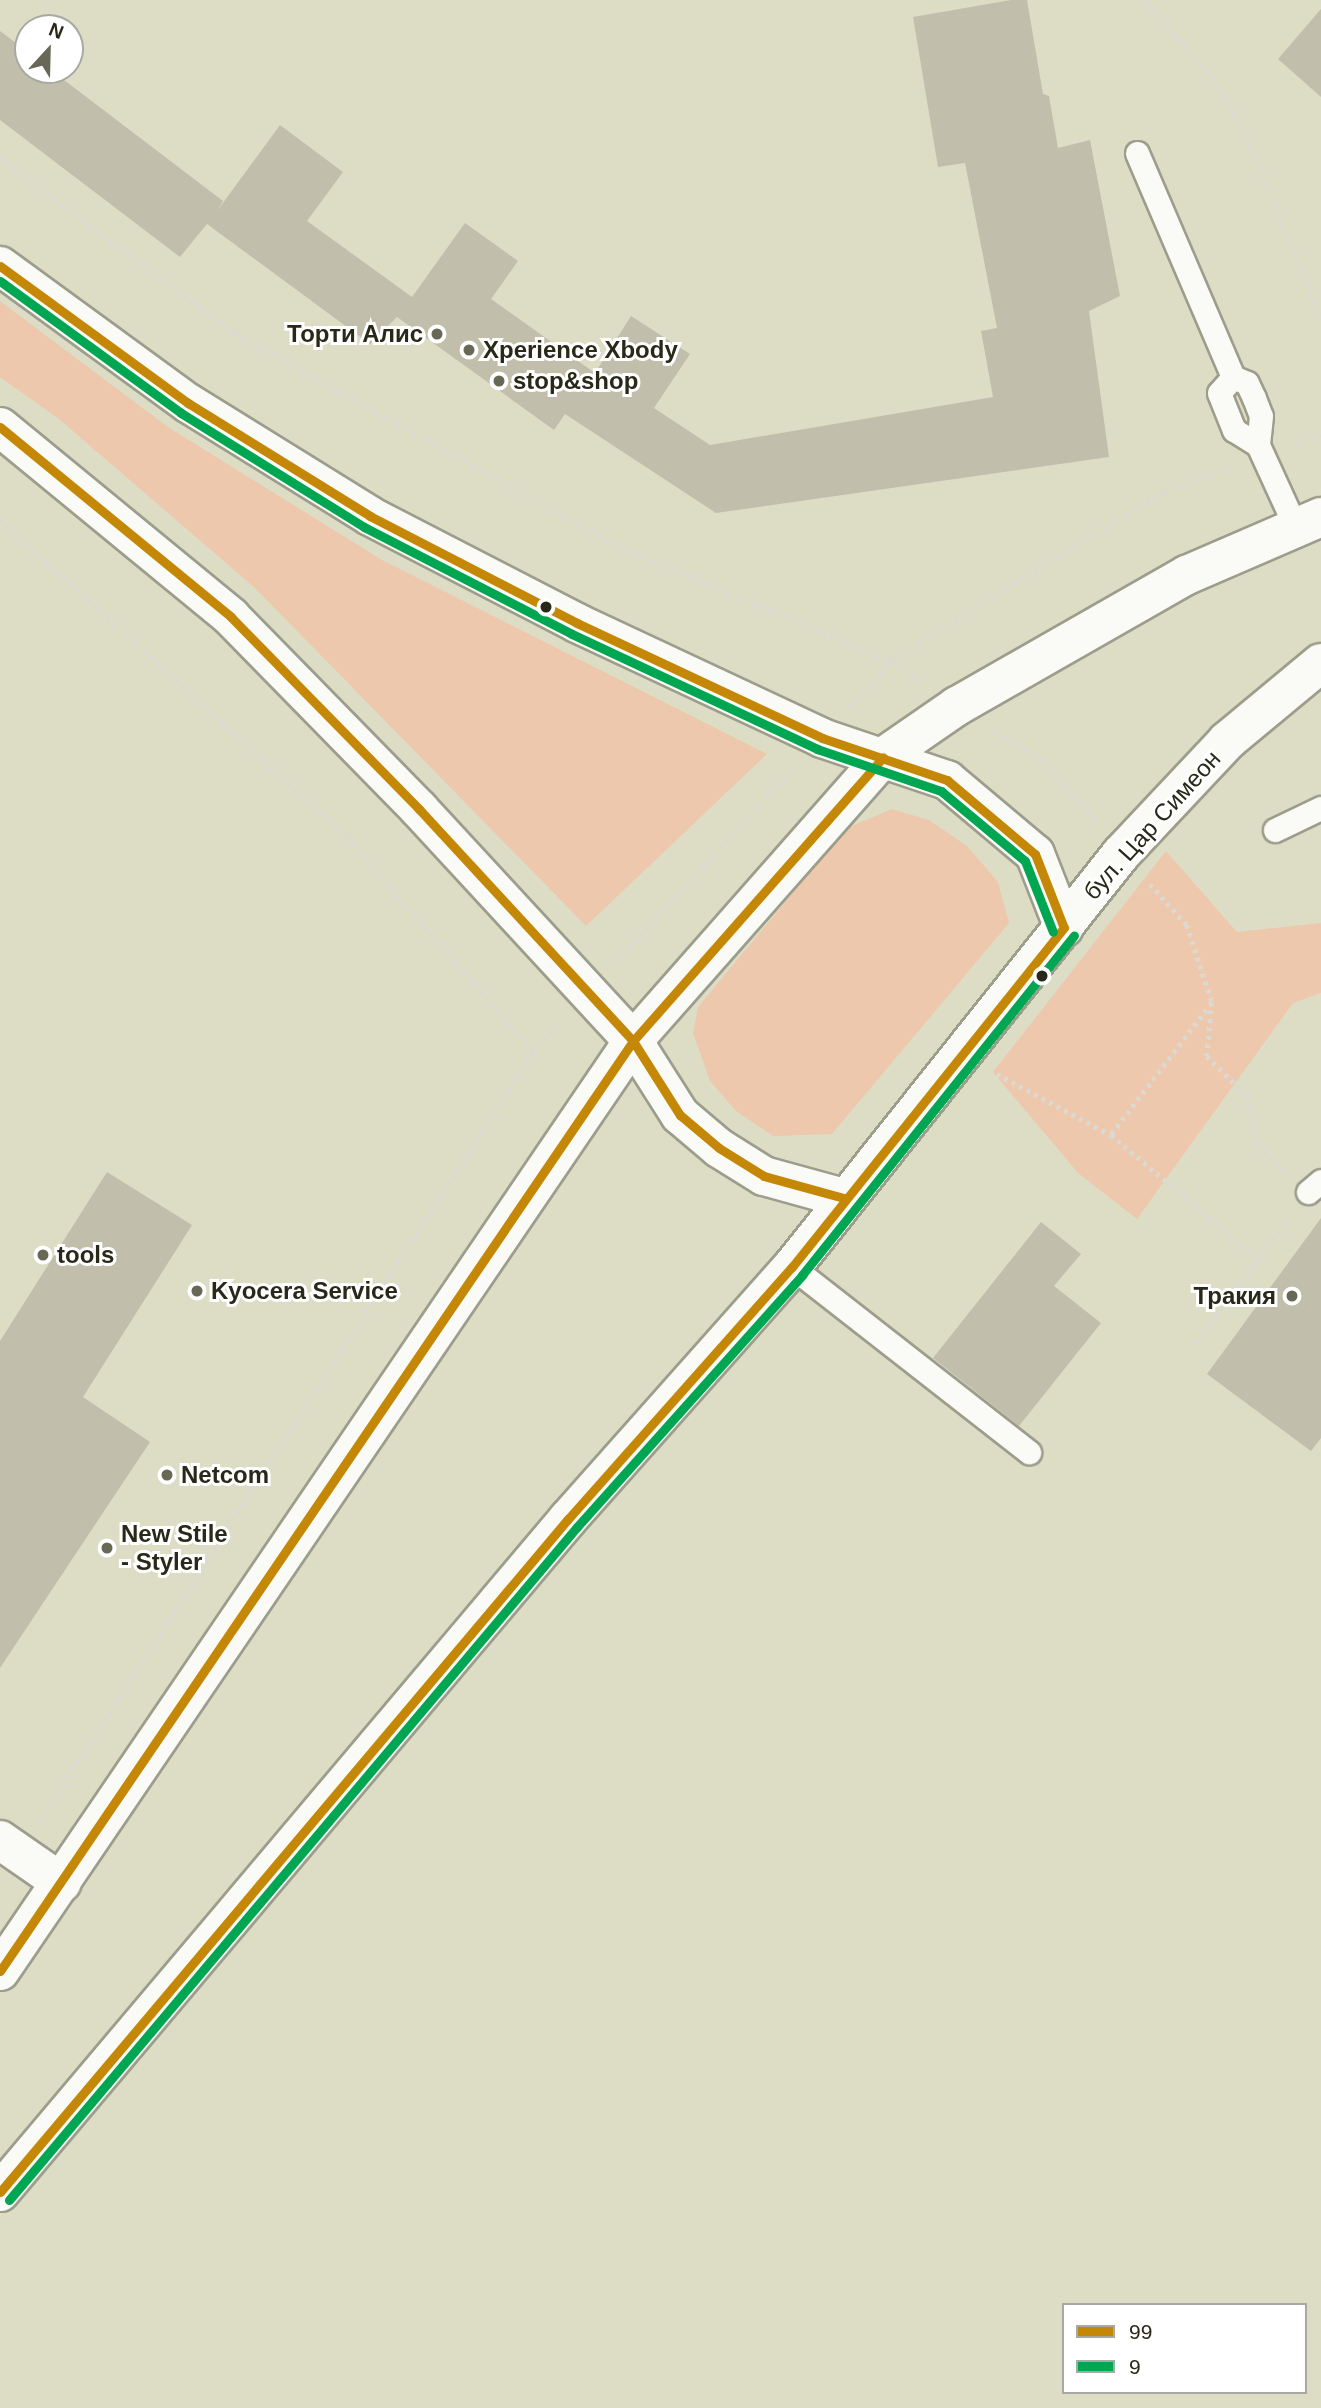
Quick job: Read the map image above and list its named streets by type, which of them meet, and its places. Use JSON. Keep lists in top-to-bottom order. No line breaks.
{"streets":{"main road":["бул. Цар Симеон"]},"places":["Торти Алис","Xperience Xbody","stop&shop","tools","Kyocera Service","Тракия","Netcom","New Stile - Styler"],"lines":["transit line 99","transit line 9"],"legend":["99","9"],"north":"top"}
